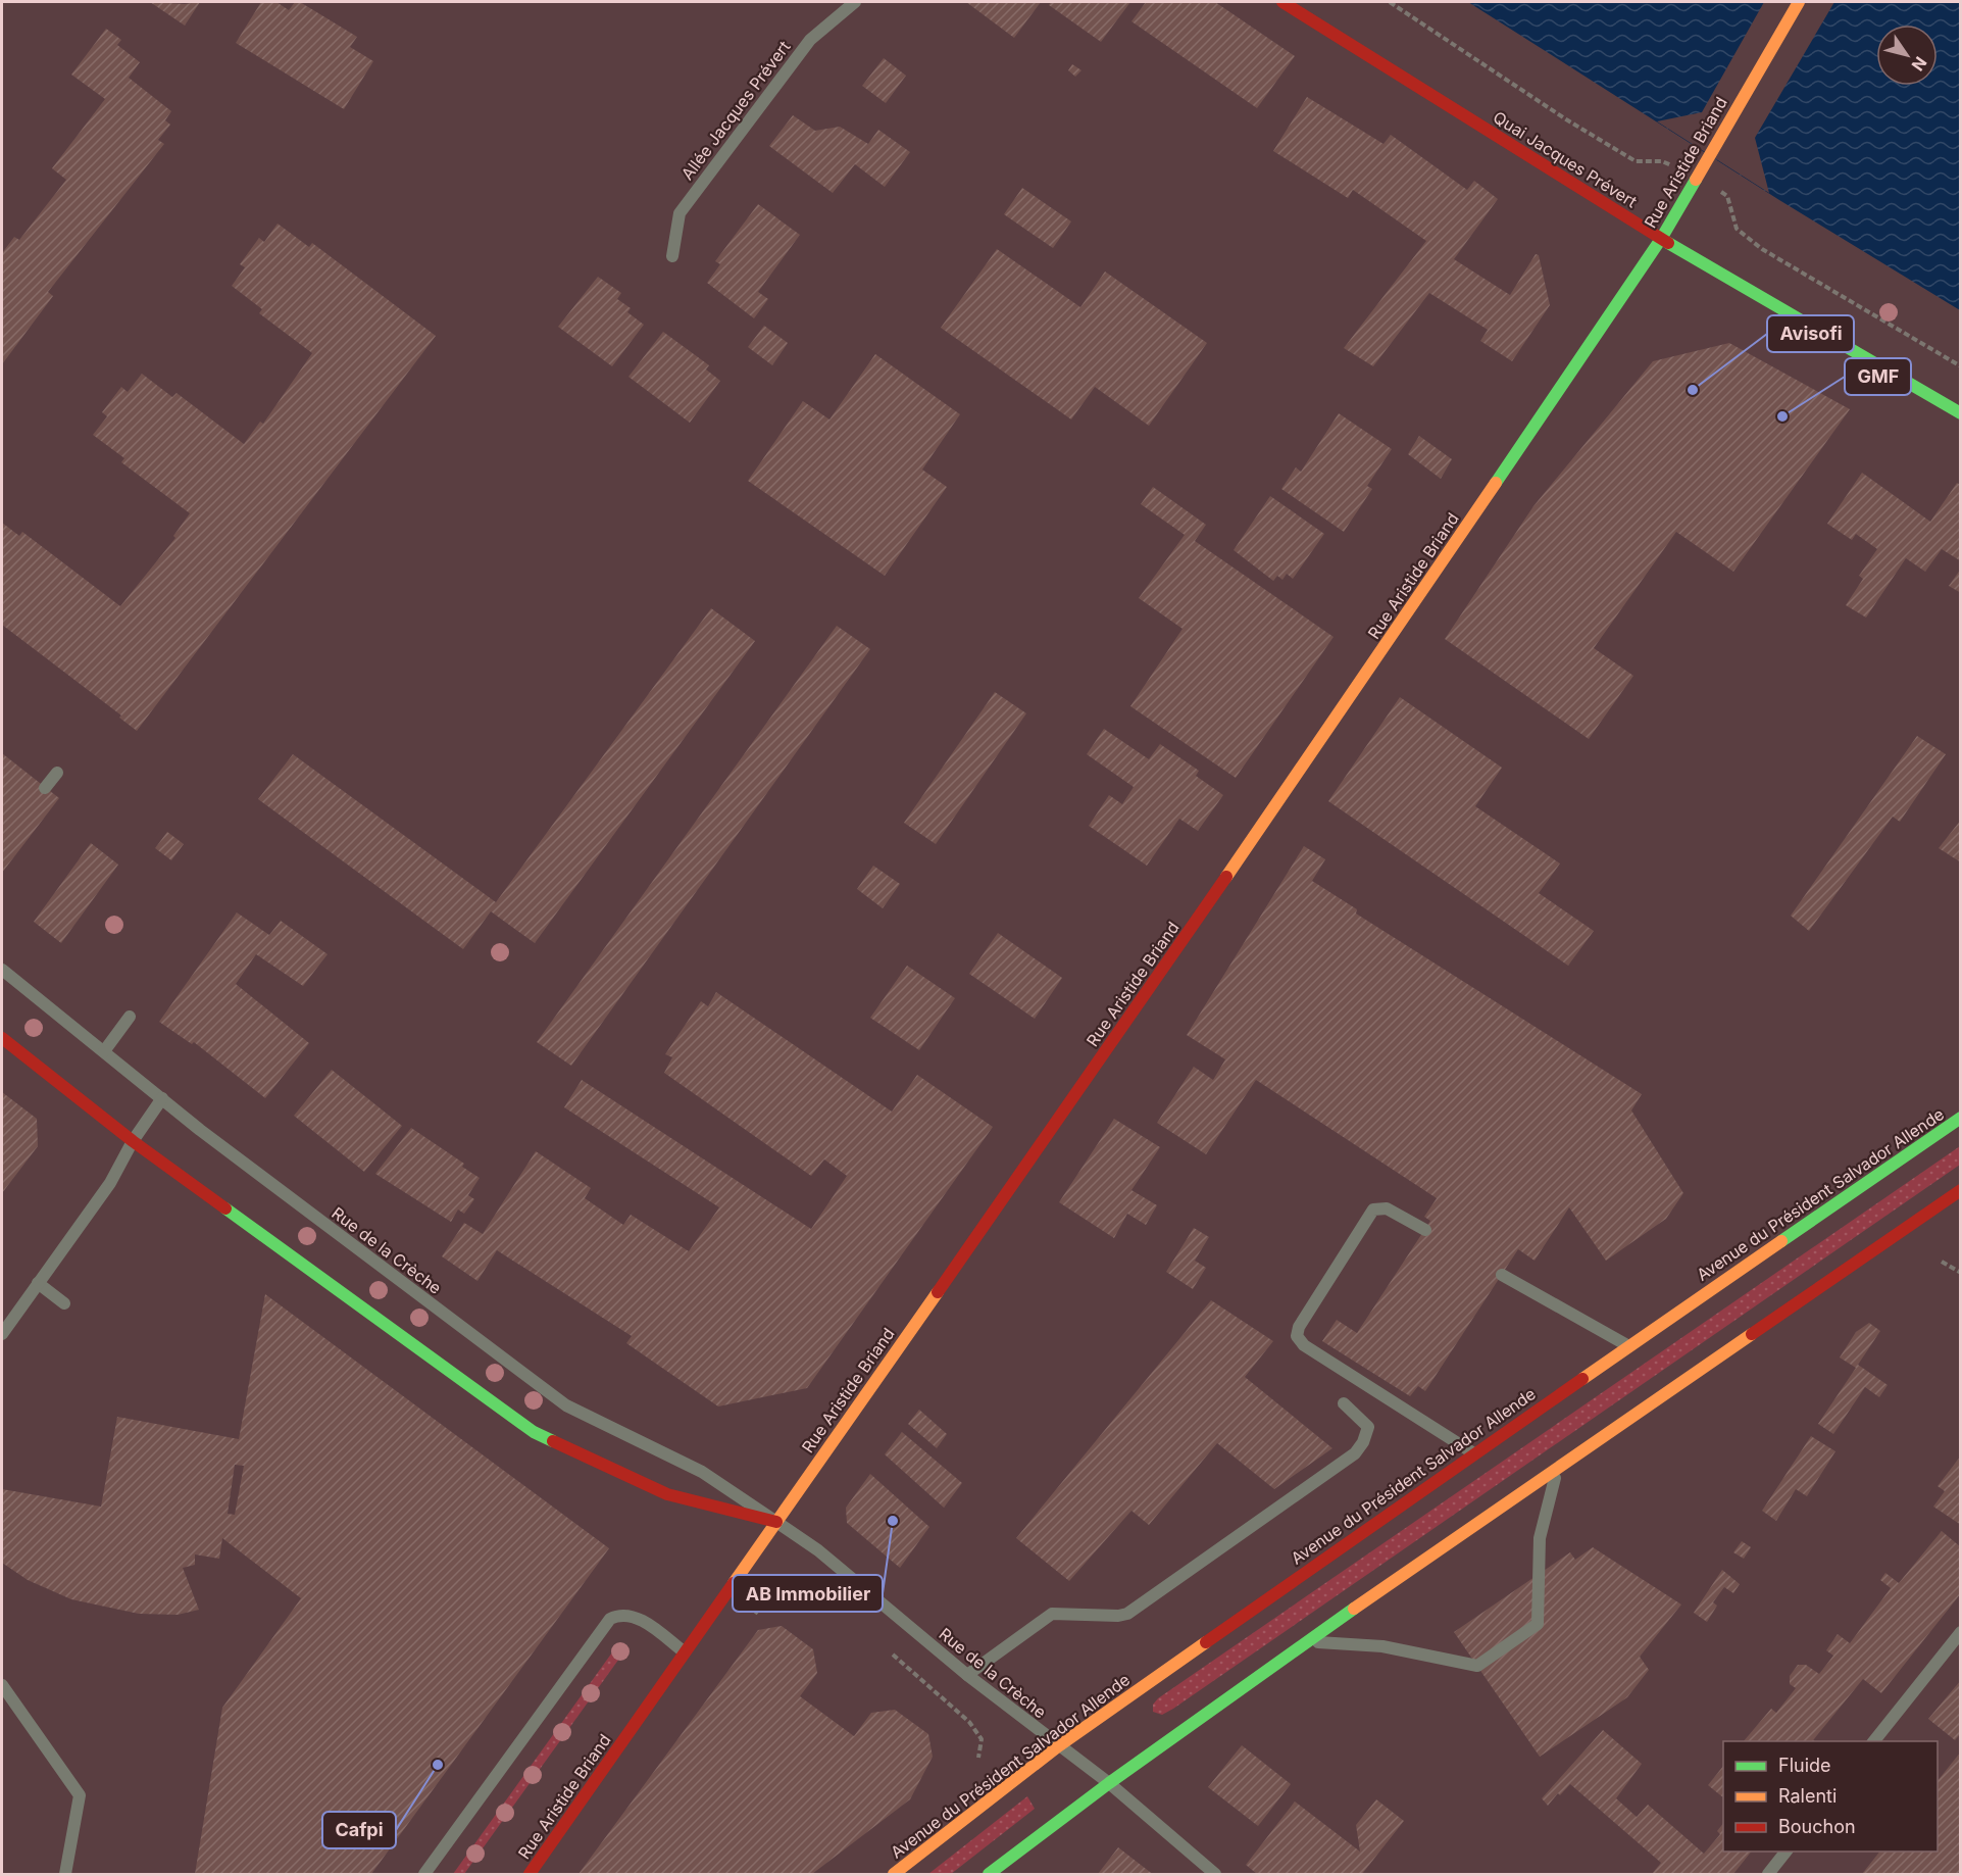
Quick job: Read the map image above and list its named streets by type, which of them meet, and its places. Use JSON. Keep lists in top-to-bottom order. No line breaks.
{"streets":{"main road":["Quai Jacques Prévert","Rue Aristide Briand","Avenue du Président Salvador Allende","Rue de la Crèche"],"street":["Allée Jacques Prévert"]},"crossings":[["Quai Jacques Prévert","Rue Aristide Briand"],["Rue Aristide Briand","Rue de la Crèche"],["Avenue du Président Salvador Allende","Rue de la Crèche"]],"places":["Avisofi","GMF","AB Immobilier","Cafpi"],"legend":["Fluide","Ralenti","Bouchon"],"north":"bottom right"}
